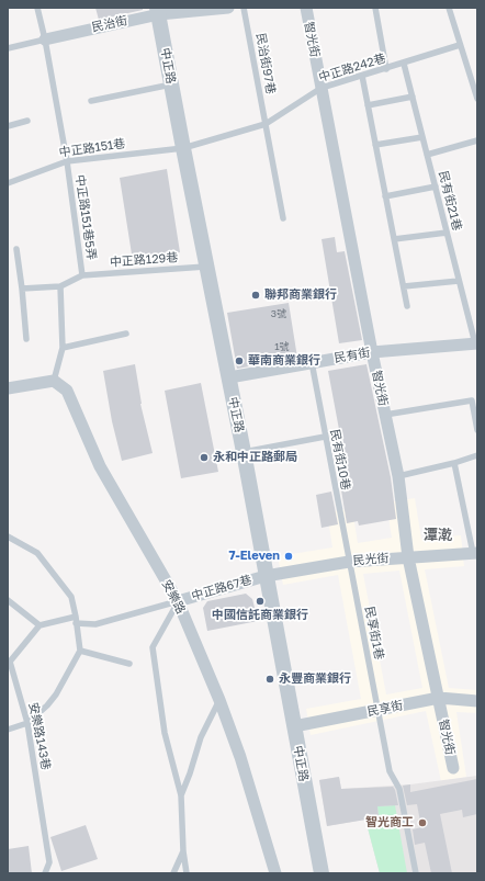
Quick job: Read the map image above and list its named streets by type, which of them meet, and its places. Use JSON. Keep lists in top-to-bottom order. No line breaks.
{"streets":{"street":["民治街","智光街","中正路","民有街","民光街","中正路67巷","安樂路","民享街"],"lane":["民治街97巷","中正路242巷","中正路151巷","民有街21巷","中正路151巷5弄","中正路129巷","民有街10巷","民享街1巷","安樂路143巷"]},"crossings":[["民治街","中正路"],["民治街","中正路151巷5弄"],["智光街","中正路242巷"],["智光街","民有街"],["智光街","民光街"],["智光街","民享街"],["民治街97巷","中正路242巷"],["中正路","中正路242巷"],["中正路","中正路151巷"],["中正路","中正路129巷"],["中正路","民有街"],["中正路","民光街"],["中正路","中正路67巷"],["中正路","民享街"],["中正路242巷","中正路151巷"],["中正路242巷","民有街21巷"],["中正路151巷","中正路151巷5弄"],["民有街21巷","民有街"],["中正路151巷5弄","中正路129巷"],["民有街","民有街10巷"],["民有街10巷","民光街"],["民有街10巷","民享街1巷"],["民光街","中正路67巷"],["民光街","民享街1巷"],["中正路67巷","安樂路"],["民享街1巷","民享街"]],"districts":["潭漧"],"places":["聯邦商業銀行","華南商業銀行","永和中正路郵局","7-Eleven","中國信託商業銀行","永豐商業銀行","智光商工"],"house_numbers":["3號","1號"]}
